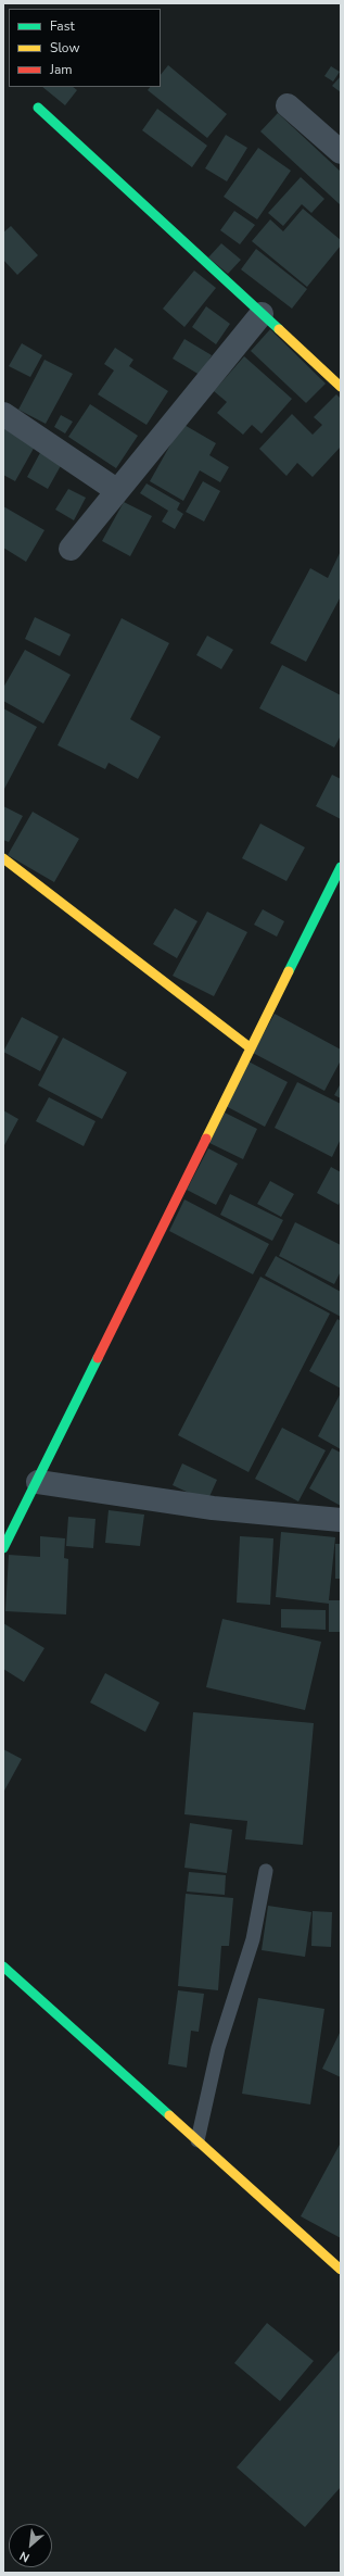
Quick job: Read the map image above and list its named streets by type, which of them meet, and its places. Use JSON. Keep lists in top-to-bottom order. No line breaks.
{"legend":["Fast","Slow","Jam"],"north":"bottom left"}
